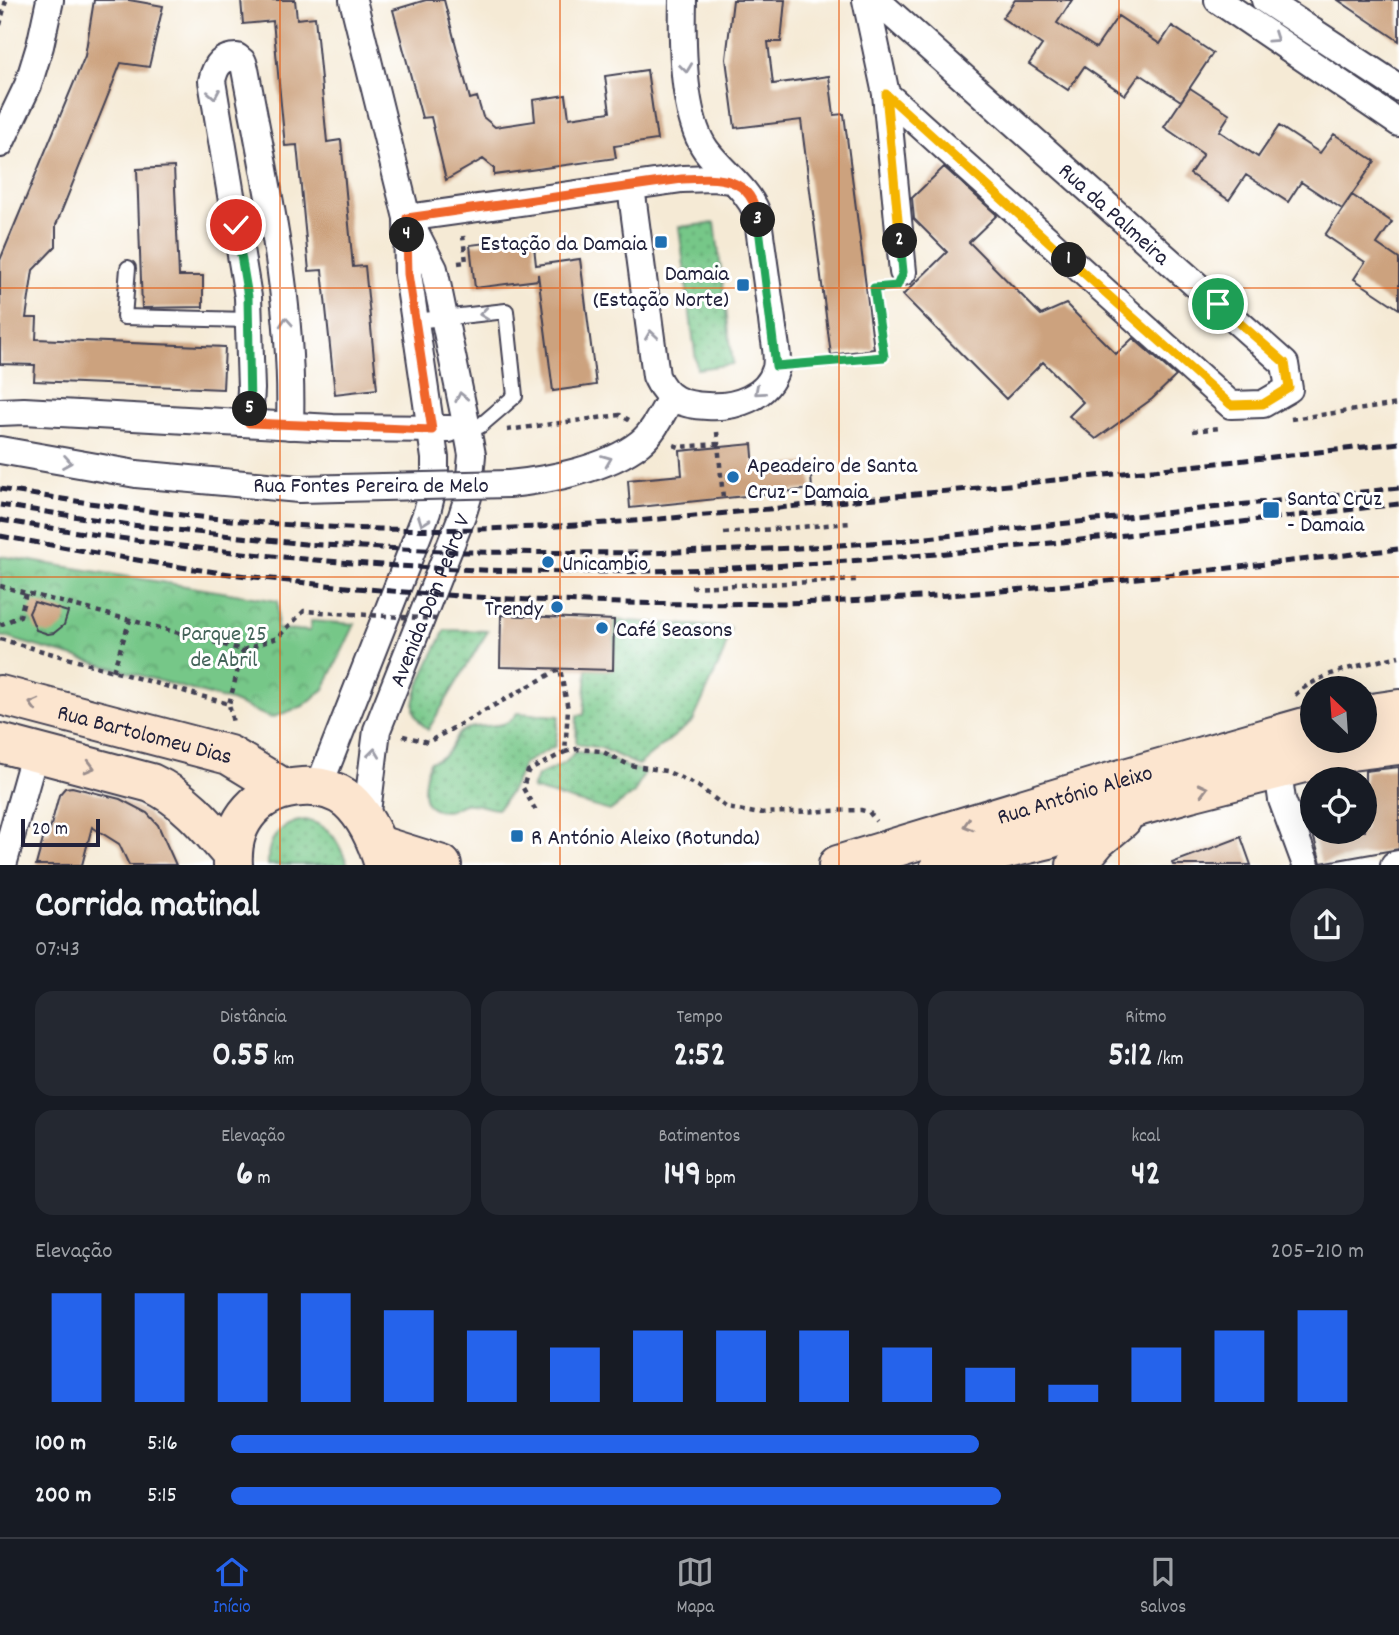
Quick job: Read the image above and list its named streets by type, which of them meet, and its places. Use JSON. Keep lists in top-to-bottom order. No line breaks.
{"streets":{"street":["Rua da Palmeira","Rua Fontes Pereira de Melo","Avenida Dom Pedro V","Rua Bartolomeu Dias","Rua António Aleixo"]},"crossings":[["Avenida Dom Pedro V","Rua Bartolomeu Dias"]],"parks":["Parque 25 de Abril"],"places":{"transit":["Estação da Damaia","Damaia (Estação Norte)","Santa Cruz - Damaia","R António Aleixo (Rotunda)"],"other":["Apeadeiro de Santa Cruz - Damaia","Unicambio","Trendy","Café Seasons"]},"scale_bar":"20 m","north":"top left","page":{"pins":["3","4","2","1","5"],"scale":"20 m","heading":["Corrida matinal","07:43"],"stats":[["Distância","0.55 km"],["Tempo","2:52"],["Ritmo","5:12 /km"],["Elevação","6 m"],["Batimentos","149 bpm"],["kcal","42"]],"chart":["Elevação","205–210 m"],"list":[{"name":"100 m","note":"5:16"},{"name":"200 m","note":"5:15"}],"tabs":["Início","Mapa","Salvos"]}}
